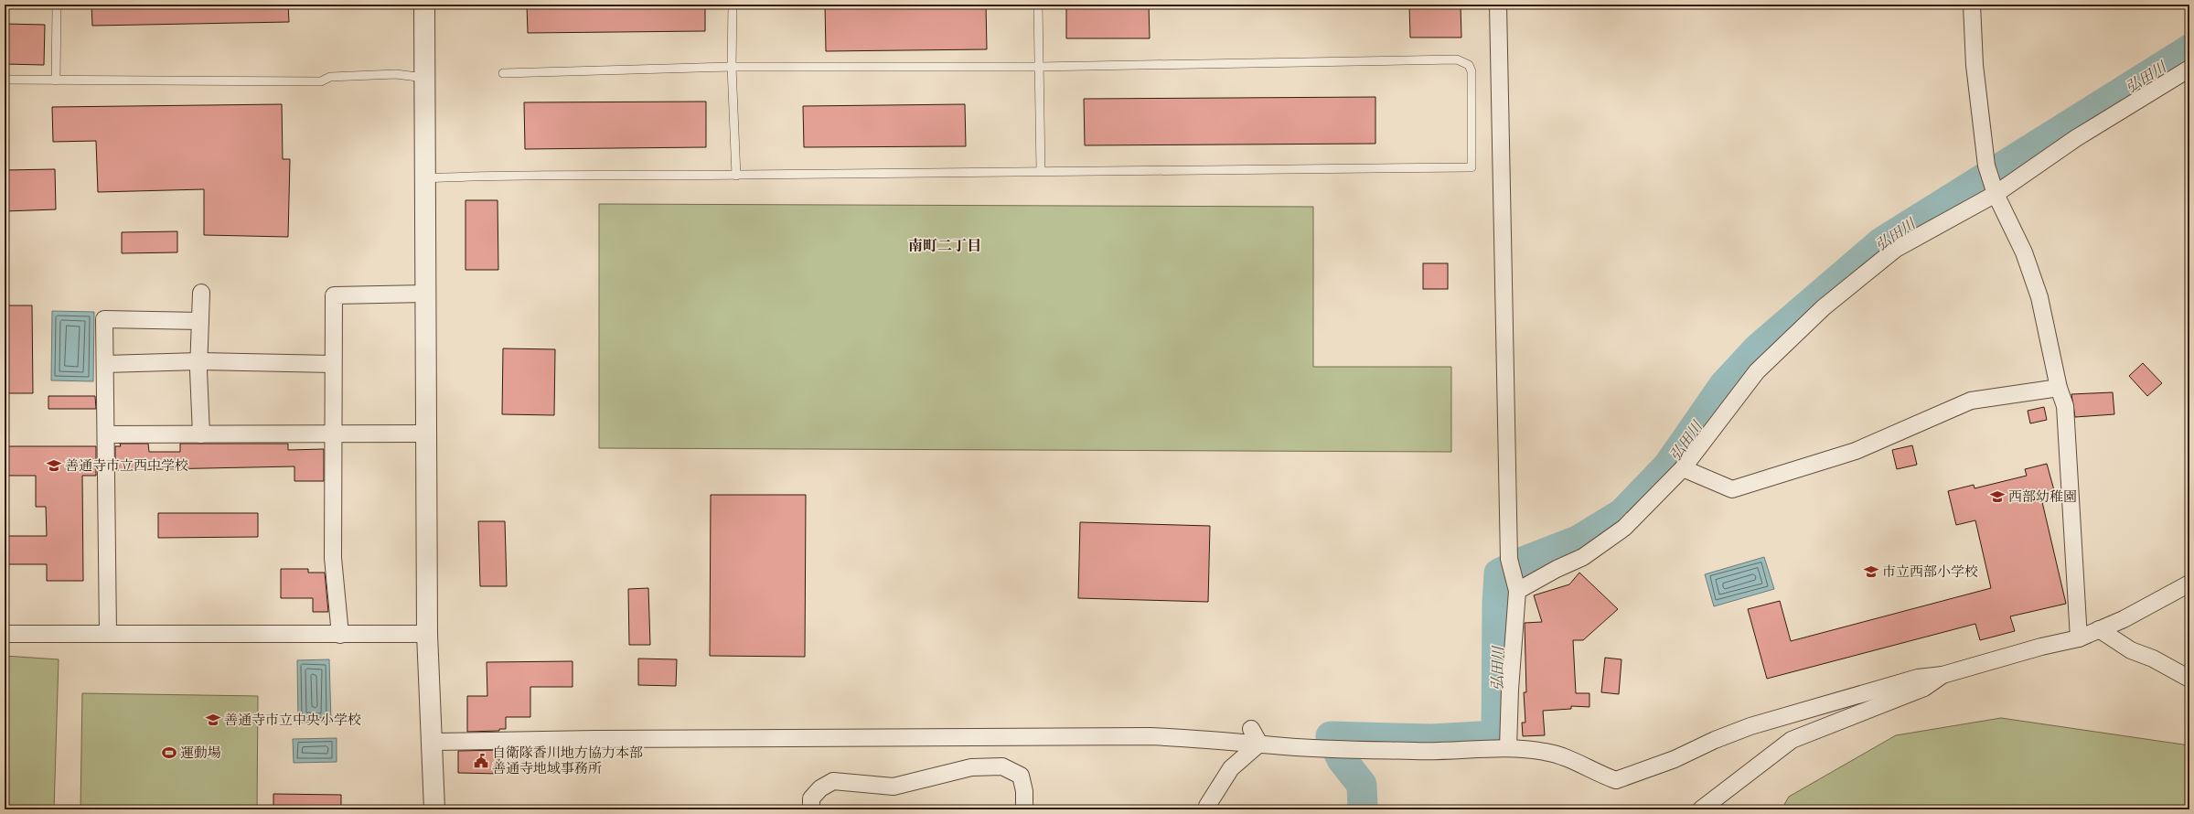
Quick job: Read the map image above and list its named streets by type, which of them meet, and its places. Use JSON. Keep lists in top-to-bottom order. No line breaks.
{"districts":["南町二丁目"],"water":["弘田川"],"places":{"school or university":["善通寺市立西中学校","西部幼稚園","市立西部小学校","善通寺市立中央小学校"],"sports":["運動場"],"public building":["自衛隊香川地方協力本部 善通寺地域事務所"]}}
